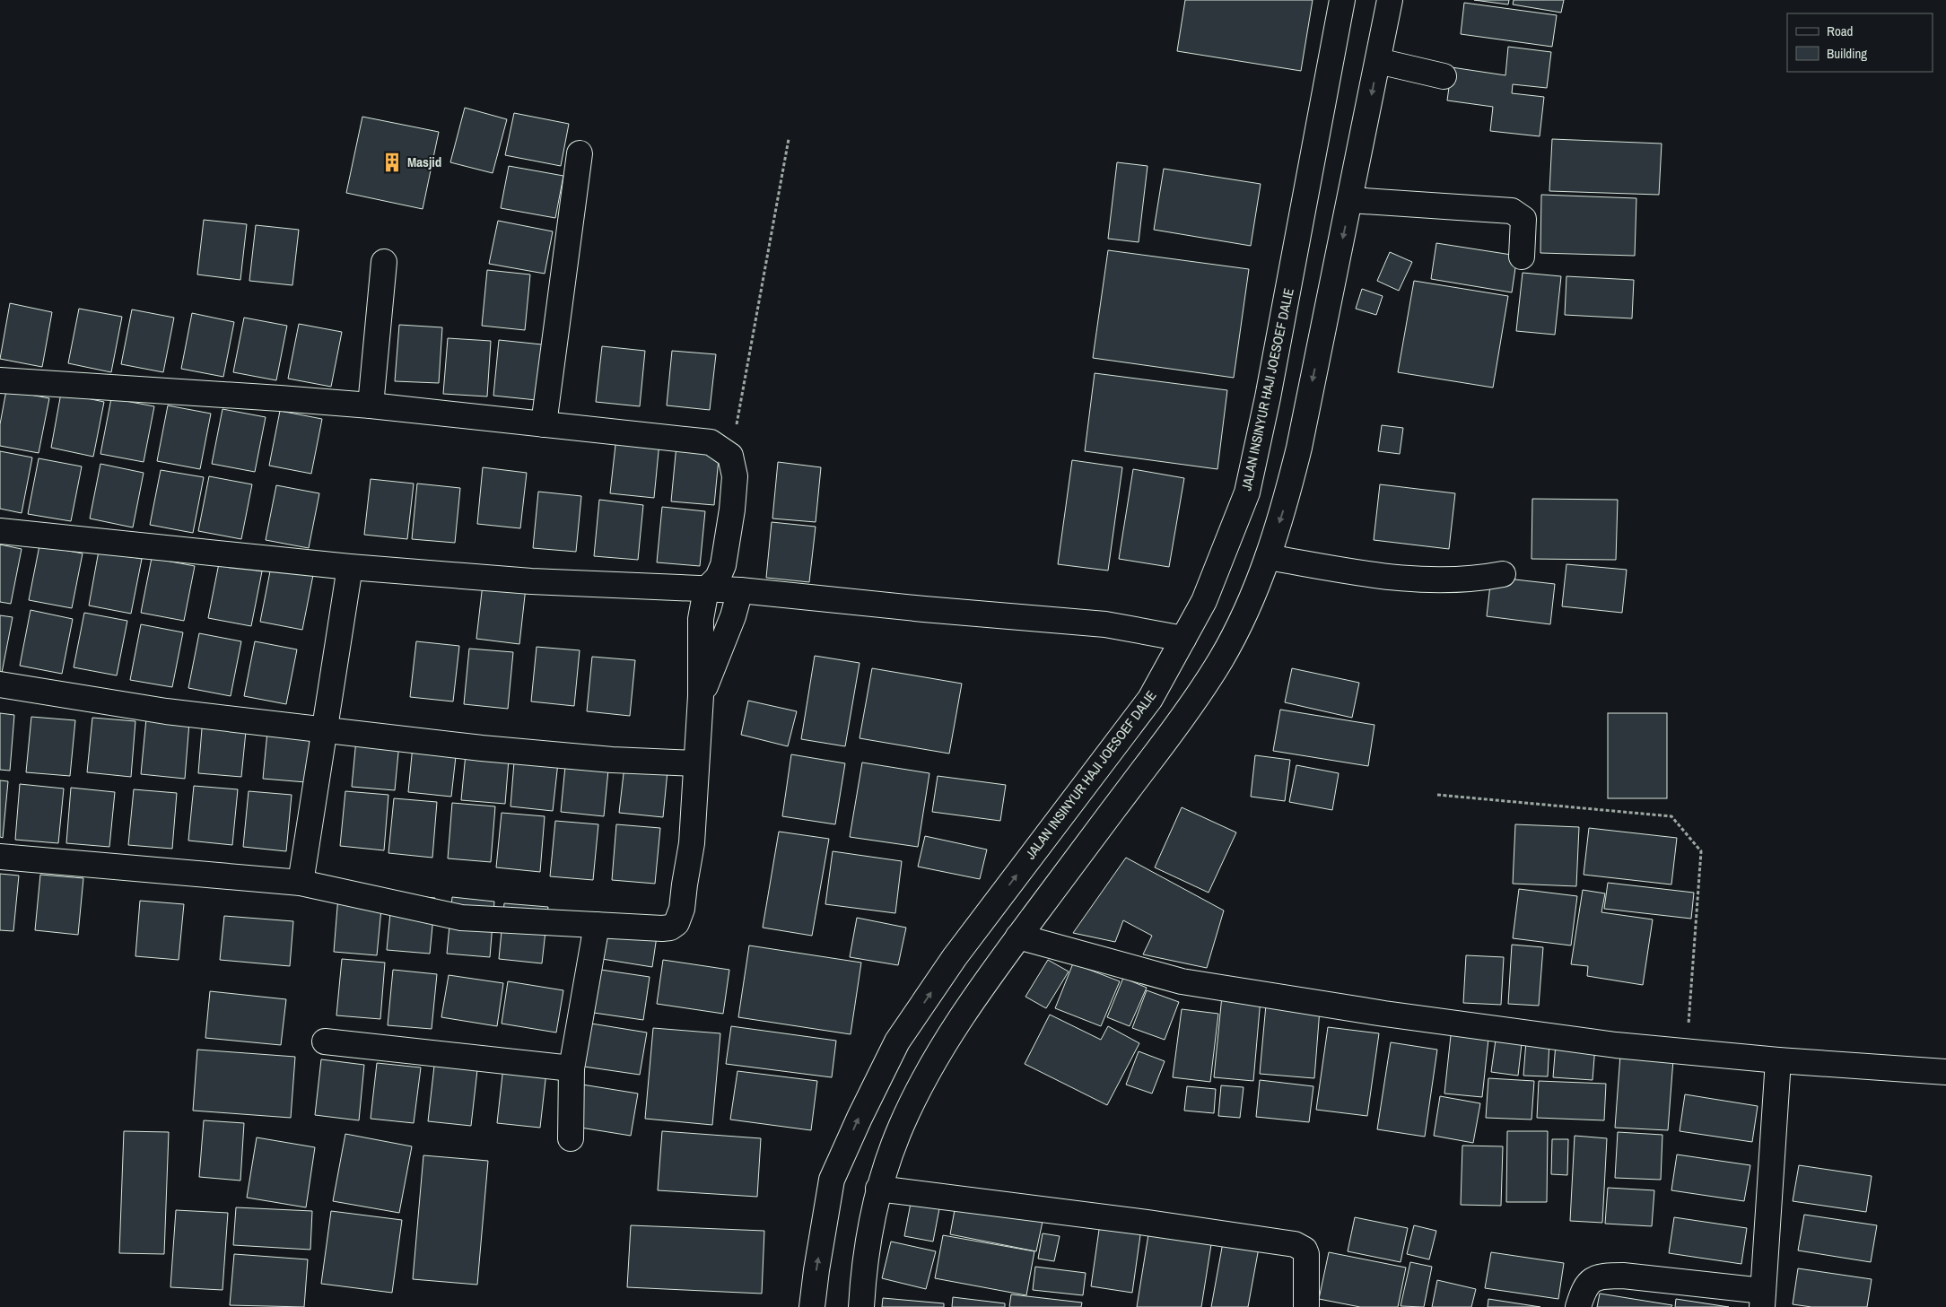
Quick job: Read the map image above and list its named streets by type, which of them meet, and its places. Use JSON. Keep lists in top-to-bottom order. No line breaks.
{"streets":{"street":["JALAN INSINYUR HAJI JOESOEF DALIE"]},"places":{"building":["Masjid"]},"legend":["Road","Building"]}
